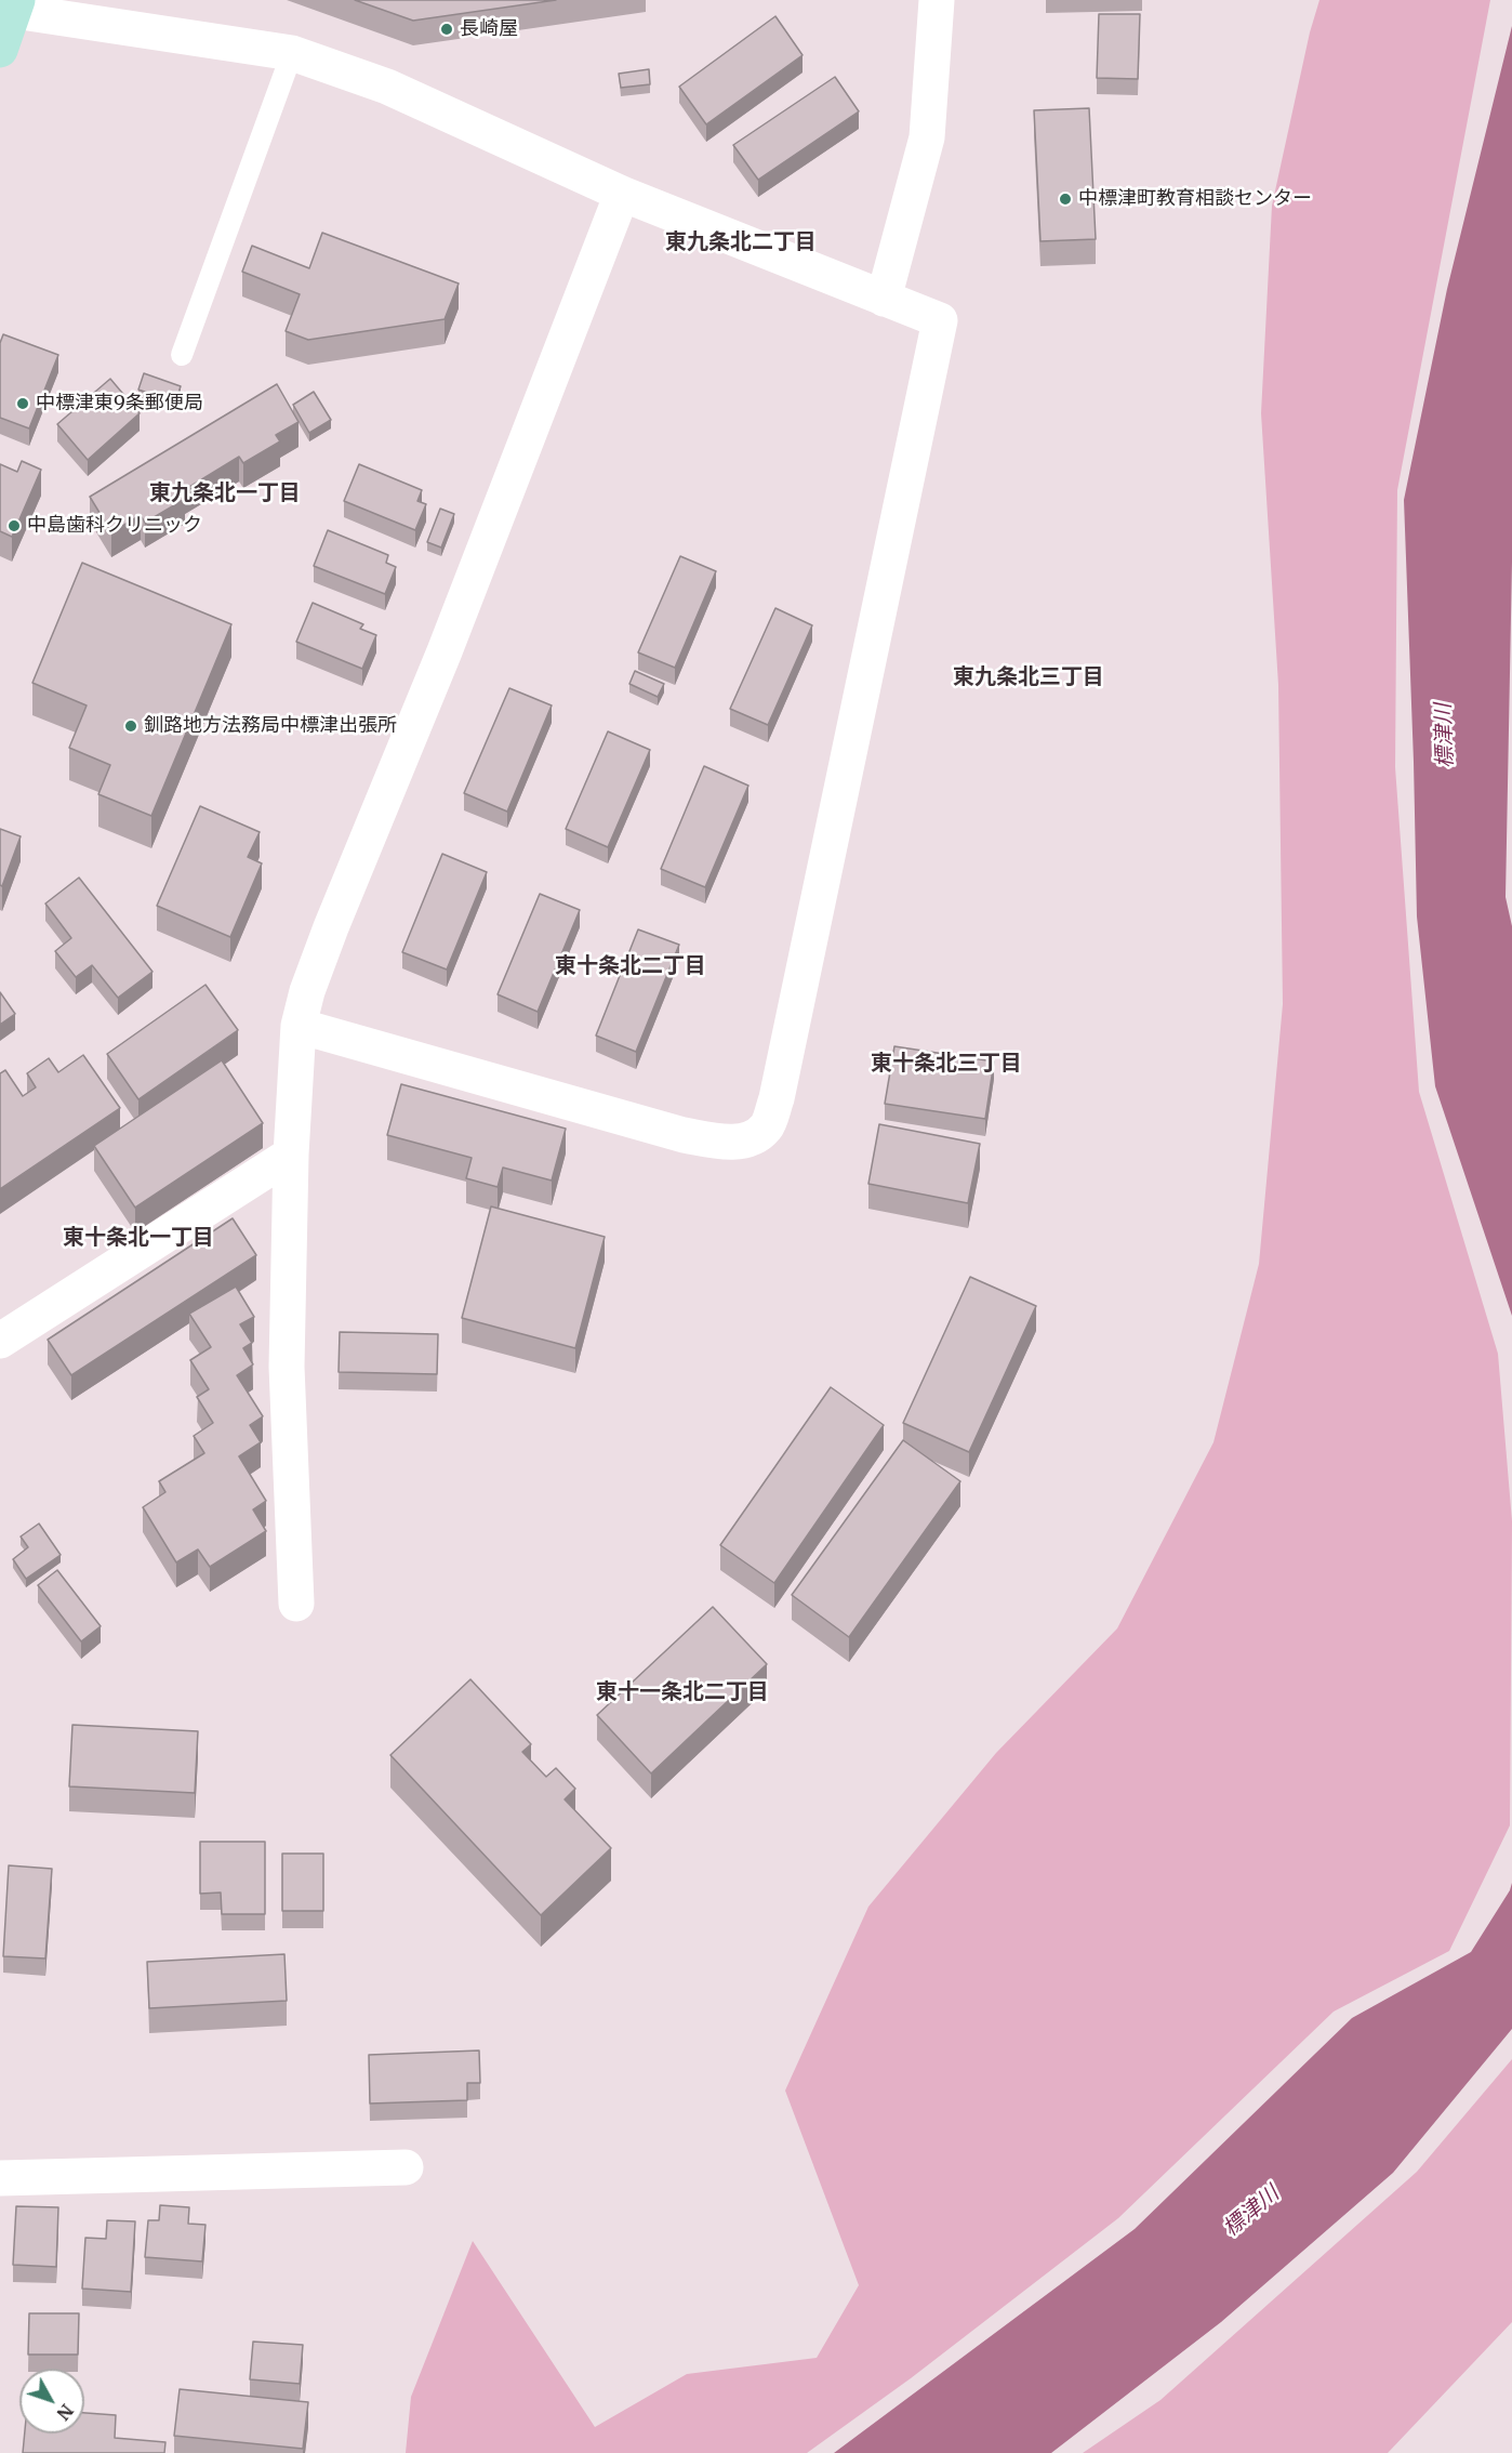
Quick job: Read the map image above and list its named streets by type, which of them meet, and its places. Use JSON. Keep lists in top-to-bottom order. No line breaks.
{"districts":["東九条北二丁目","東九条北一丁目","東九条北三丁目","東十条北二丁目","東十条北三丁目","東十条北一丁目","東十一条北二丁目"],"water":["標津川"],"places":["長崎屋","中標津町教育相談センター","中標津東9条郵便局","中島歯科クリニック","釧路地方法務局中標津出張所"],"north":"bottom right"}
